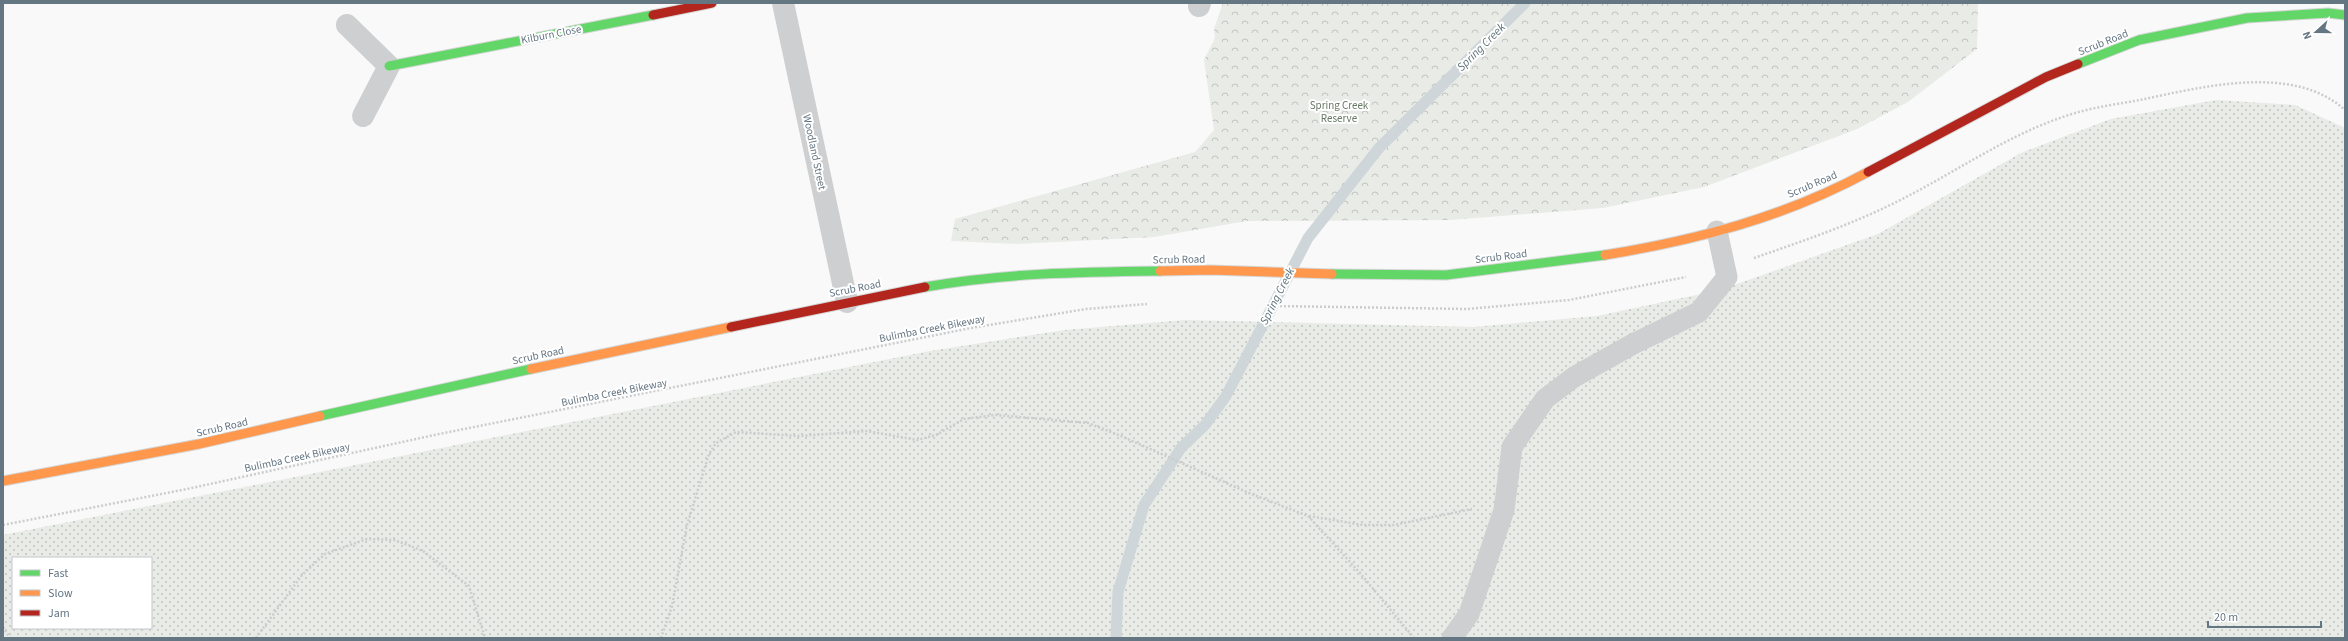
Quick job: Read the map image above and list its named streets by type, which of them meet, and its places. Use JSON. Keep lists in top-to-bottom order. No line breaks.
{"streets":{"main road":["Kilburn Close","Scrub Road"],"street":["Woodland Street"],"path":["Bulimba Creek Bikeway"]},"crossings":[["Scrub Road","Woodland Street"]],"water":["Spring Creek"],"parks":["Spring Creek Reserve"],"legend":["Fast","Slow","Jam"],"scale_bar":"20 m","north":"left"}
